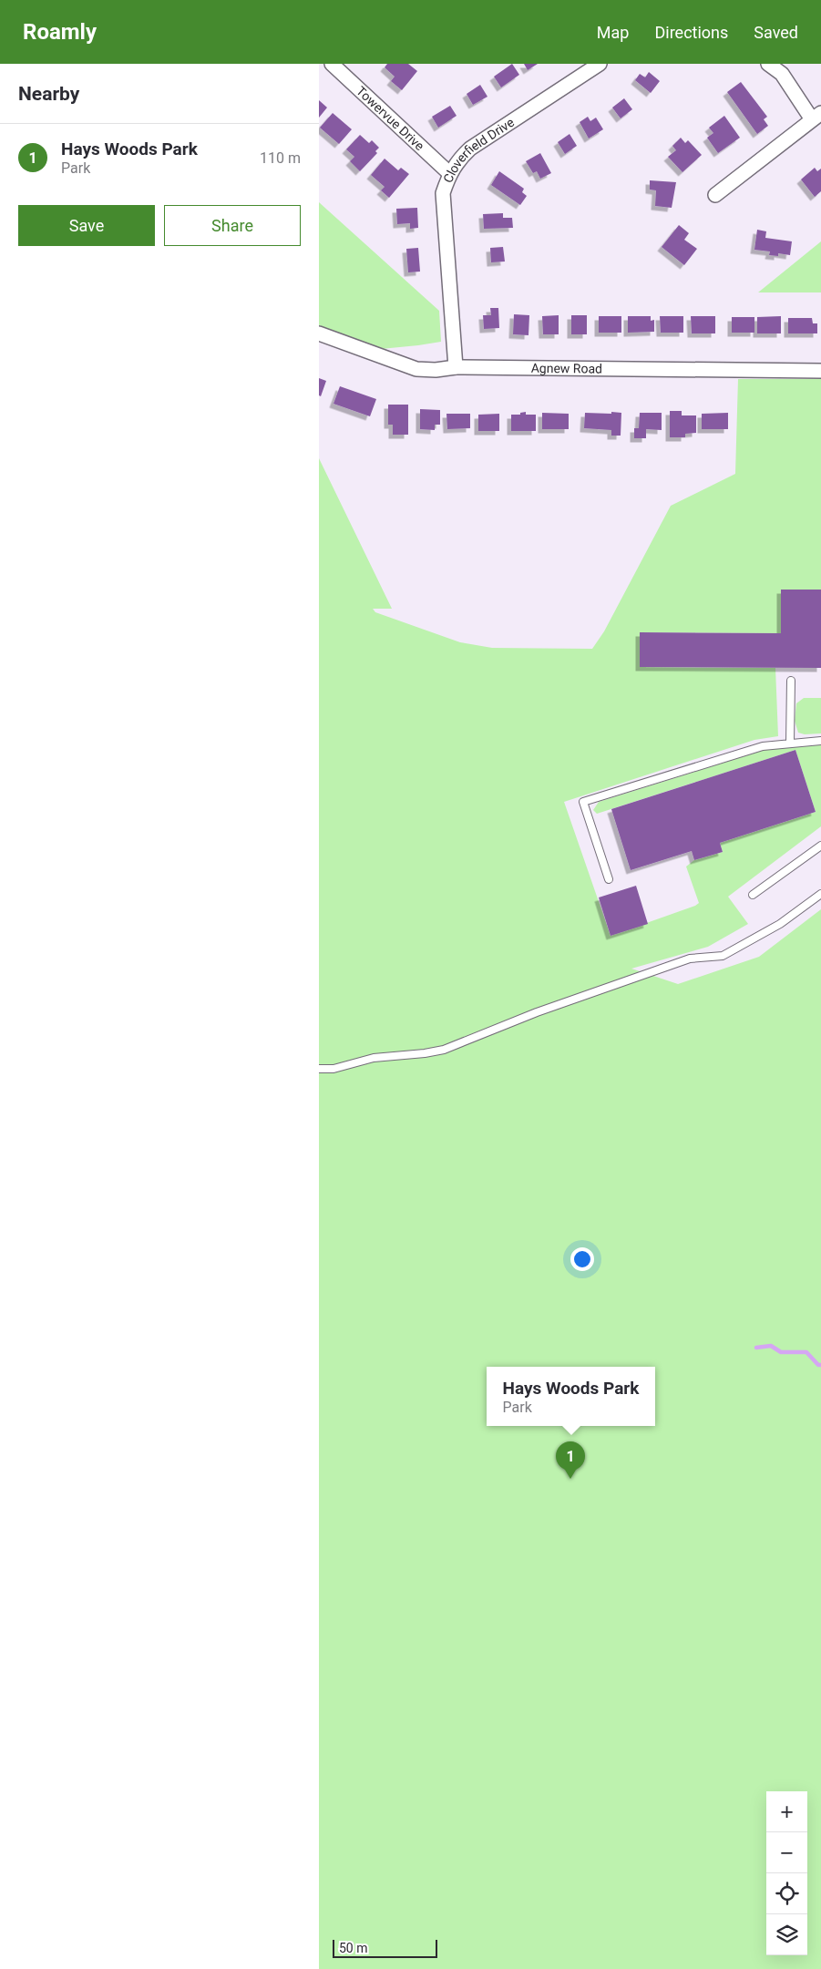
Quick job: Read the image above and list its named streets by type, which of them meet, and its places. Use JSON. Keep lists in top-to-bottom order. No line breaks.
{"streets":{"street":["Towervue Drive","Cloverfield Drive","Agnew Road"]},"crossings":[["Towervue Drive","Cloverfield Drive"],["Cloverfield Drive","Agnew Road"]],"scale_bar":"50 m","page":{"header":"Roamly","nav":["Map","Directions","Saved"],"heading":"Nearby","list":[{"mark":"1","name":"Hays Woods Park","note":"Park","value":"110 m"}],"buttons":["Save","Share"],"popup":["Hays Woods Park","Park"],"pins":"1","map_buttons":["+","−"],"scale":"50 m"}}
